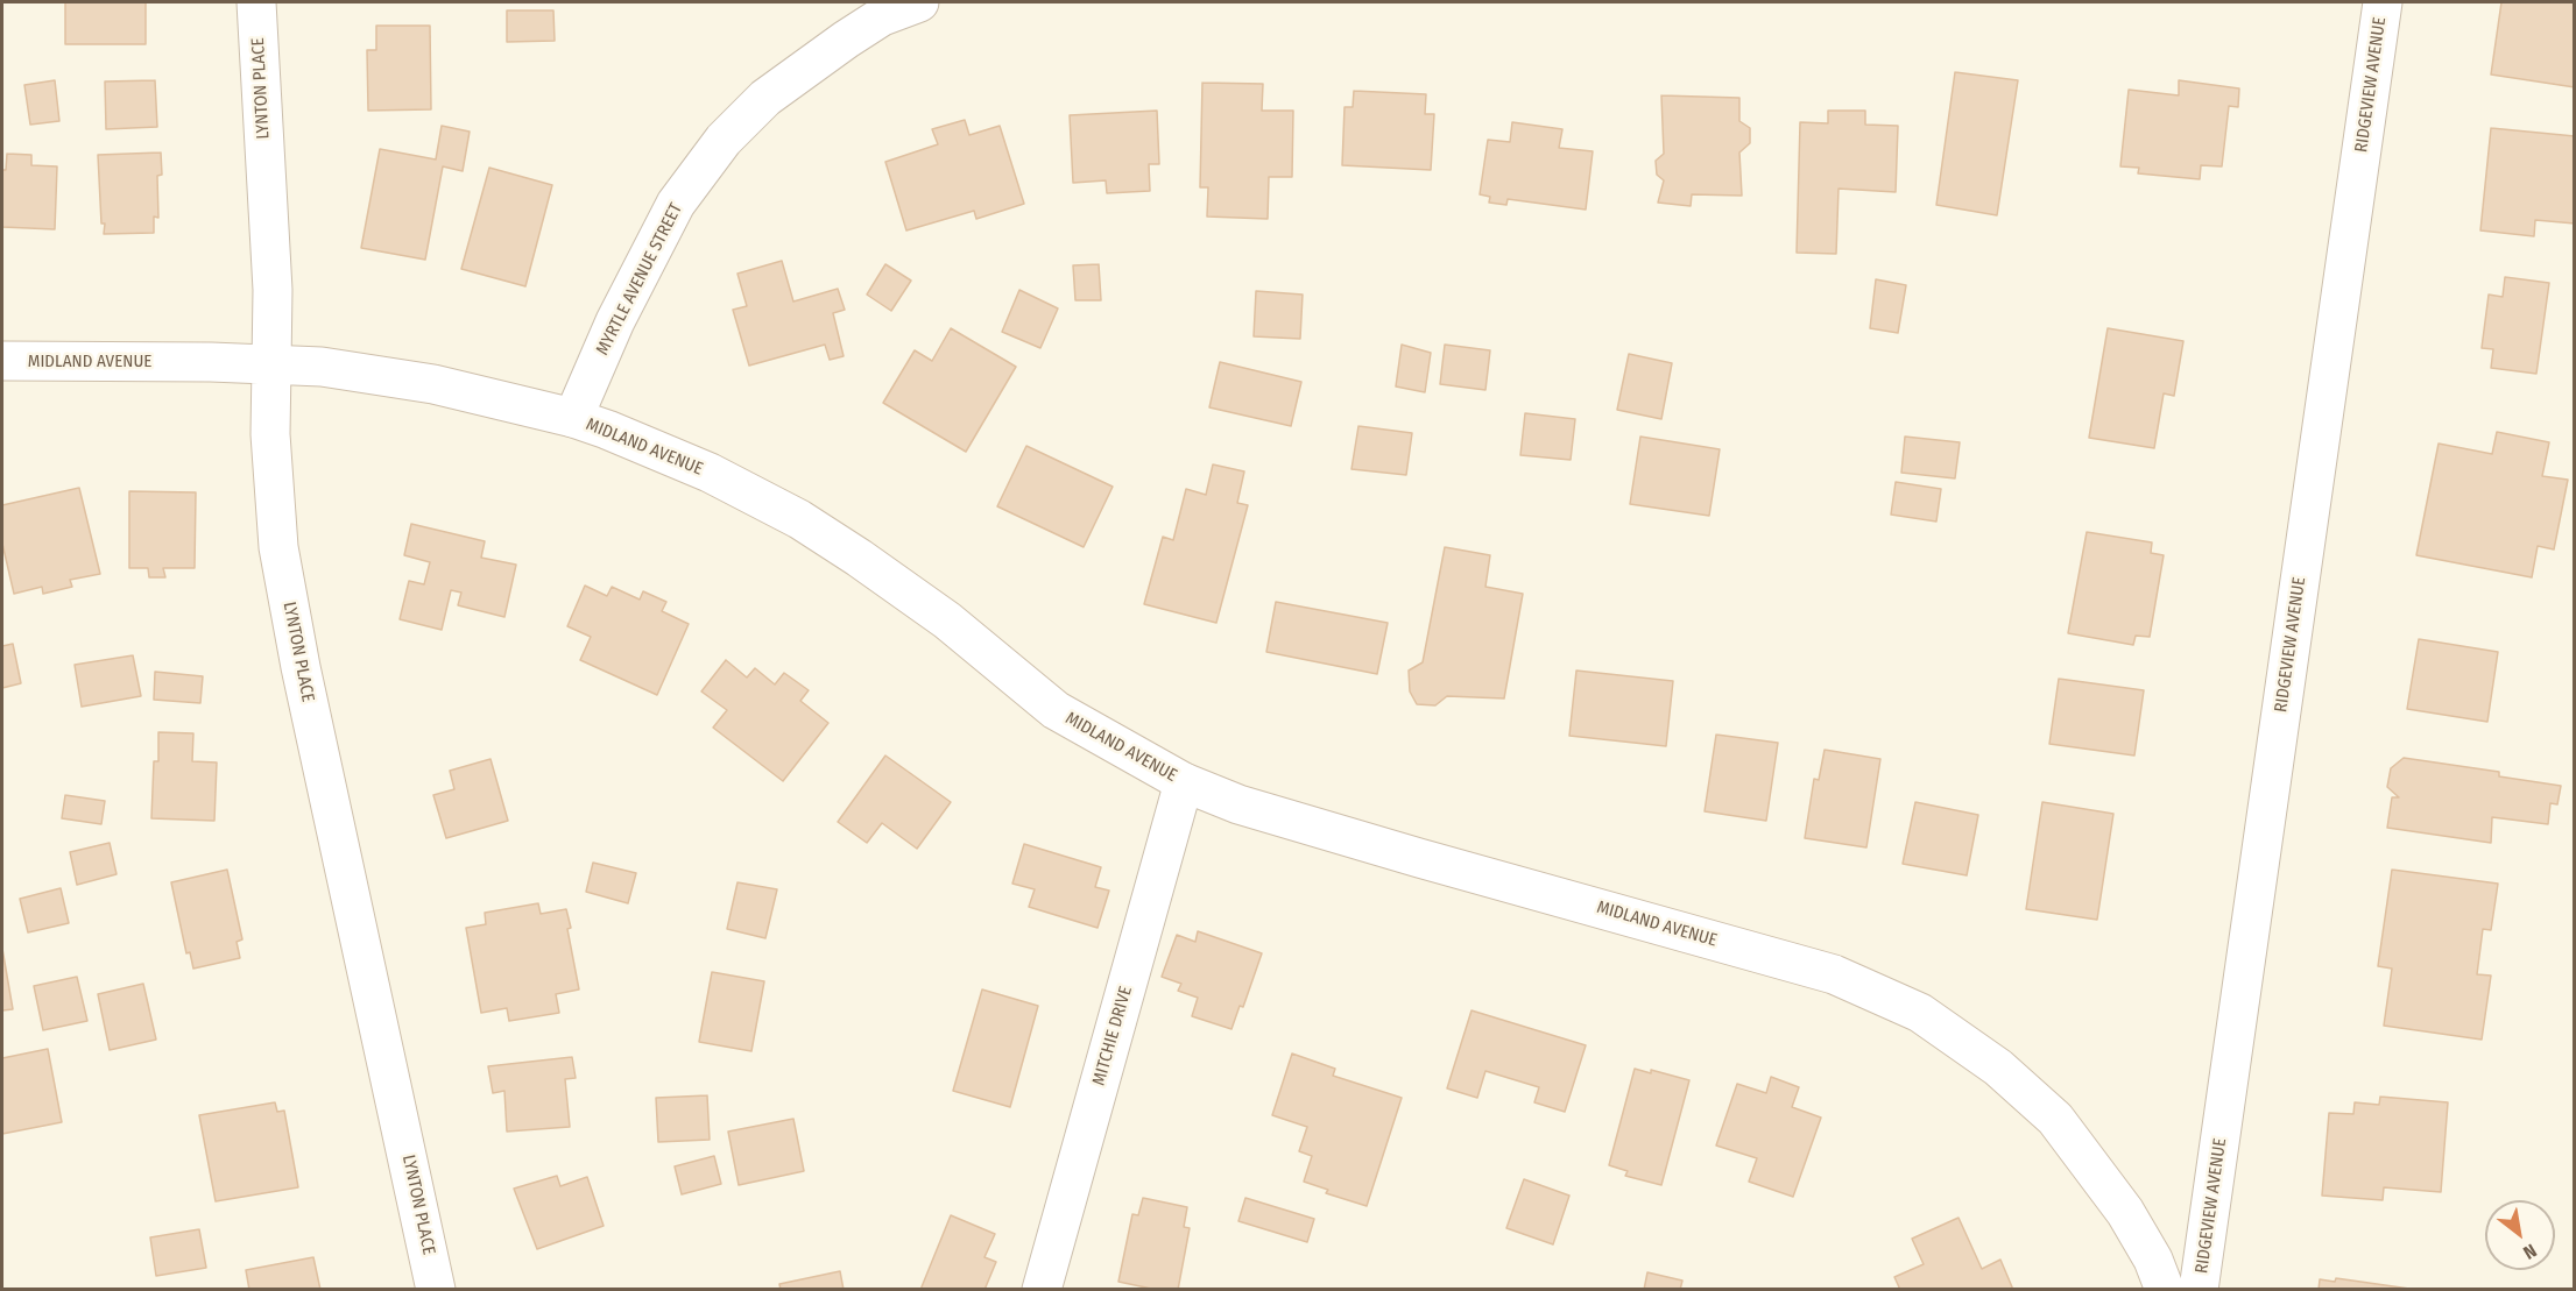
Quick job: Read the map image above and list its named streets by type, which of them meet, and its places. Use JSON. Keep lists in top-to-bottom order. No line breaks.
{"streets":{"street":["RIDGEVIEW AVENUE","LYNTON PLACE","MYRTLE AVENUE STREET","MIDLAND AVENUE","MITCHIE DRIVE"]},"crossings":[["LYNTON PLACE","MIDLAND AVENUE"],["MYRTLE AVENUE STREET","MIDLAND AVENUE"],["MIDLAND AVENUE","MITCHIE DRIVE"]],"north":"bottom right"}
